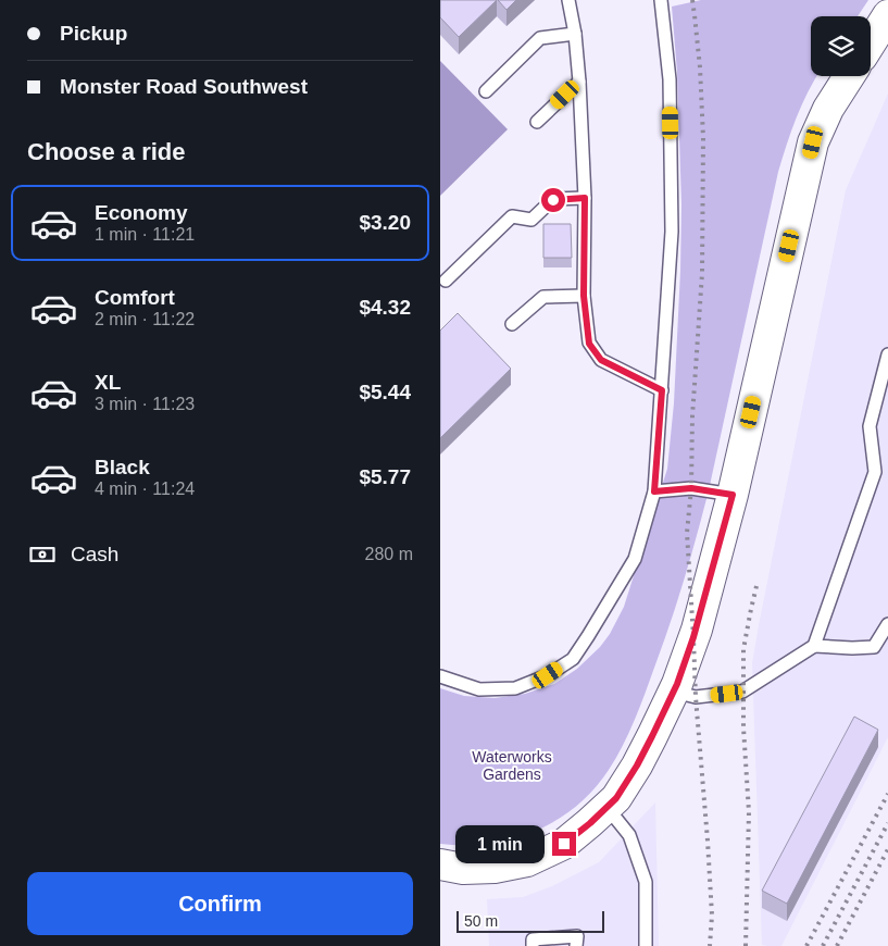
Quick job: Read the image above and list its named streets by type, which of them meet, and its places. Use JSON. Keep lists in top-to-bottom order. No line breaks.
{"parks":["Waterworks Gardens"],"scale_bar":"50 m","page":{"banner":["Pickup","Monster Road Southwest"],"heading":"Choose a ride","list":[{"name":"Economy","note":"1 min · 11:21","value":"$3.20"},{"name":"Comfort","note":"2 min · 11:22","value":"$4.32"},{"name":"XL","note":"3 min · 11:23","value":"$5.44"},{"name":"Black","note":"4 min · 11:24","value":"$5.77"}],"pay":["Cash","280 m"],"bubble":"1 min","buttons":"Confirm","scale":"50 m"}}
